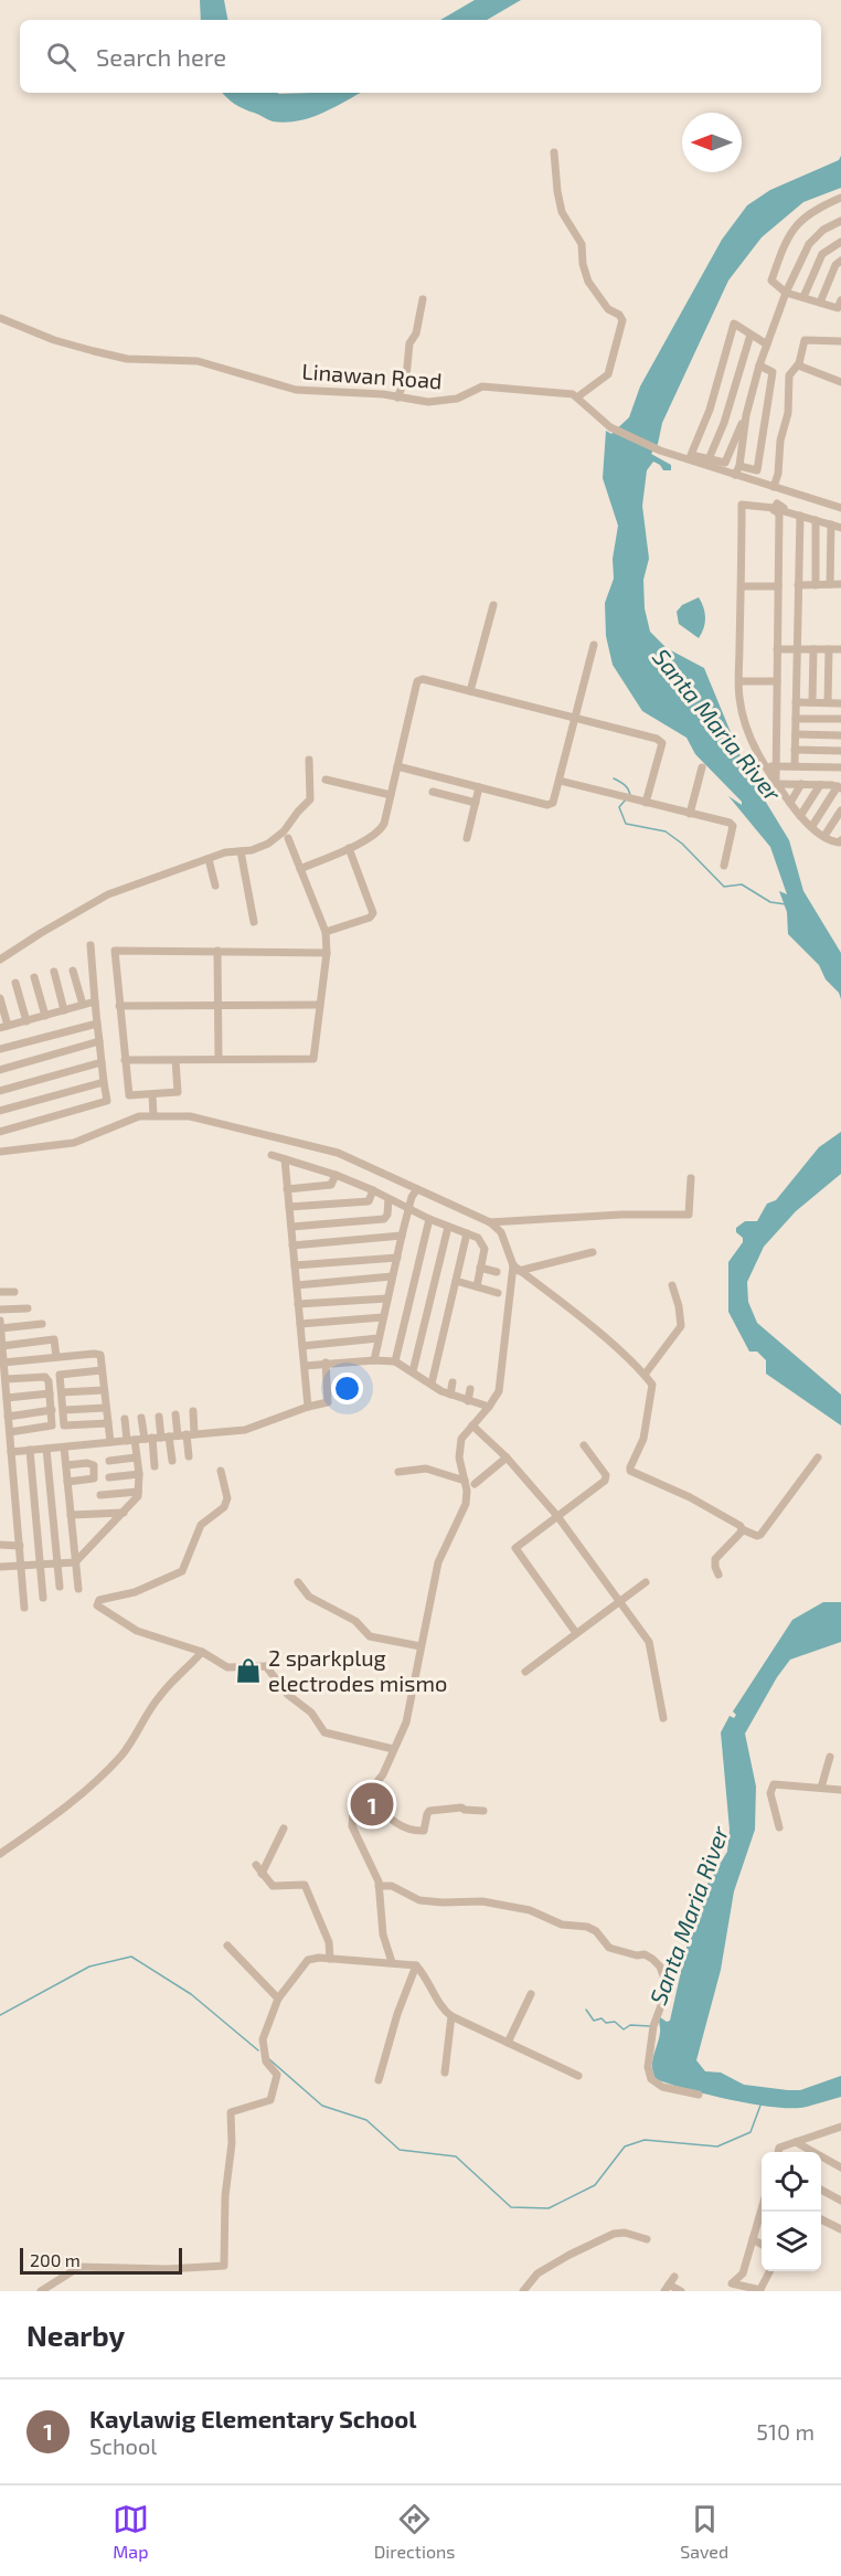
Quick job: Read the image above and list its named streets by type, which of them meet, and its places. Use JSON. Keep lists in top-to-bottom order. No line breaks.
{"streets":{"street":["Linawan Road"]},"water":["Santa Maria River"],"places":{"shop":["2 sparkplug electrodes mismo"]},"scale_bar":"200 m","north":"left","page":{"search":"Search here","pins":"1","scale":"200 m","heading":"Nearby","list":[{"mark":"1","name":"Kaylawig Elementary School","note":"School","value":"510 m"}],"nav":["Map","Directions","Saved"]}}
